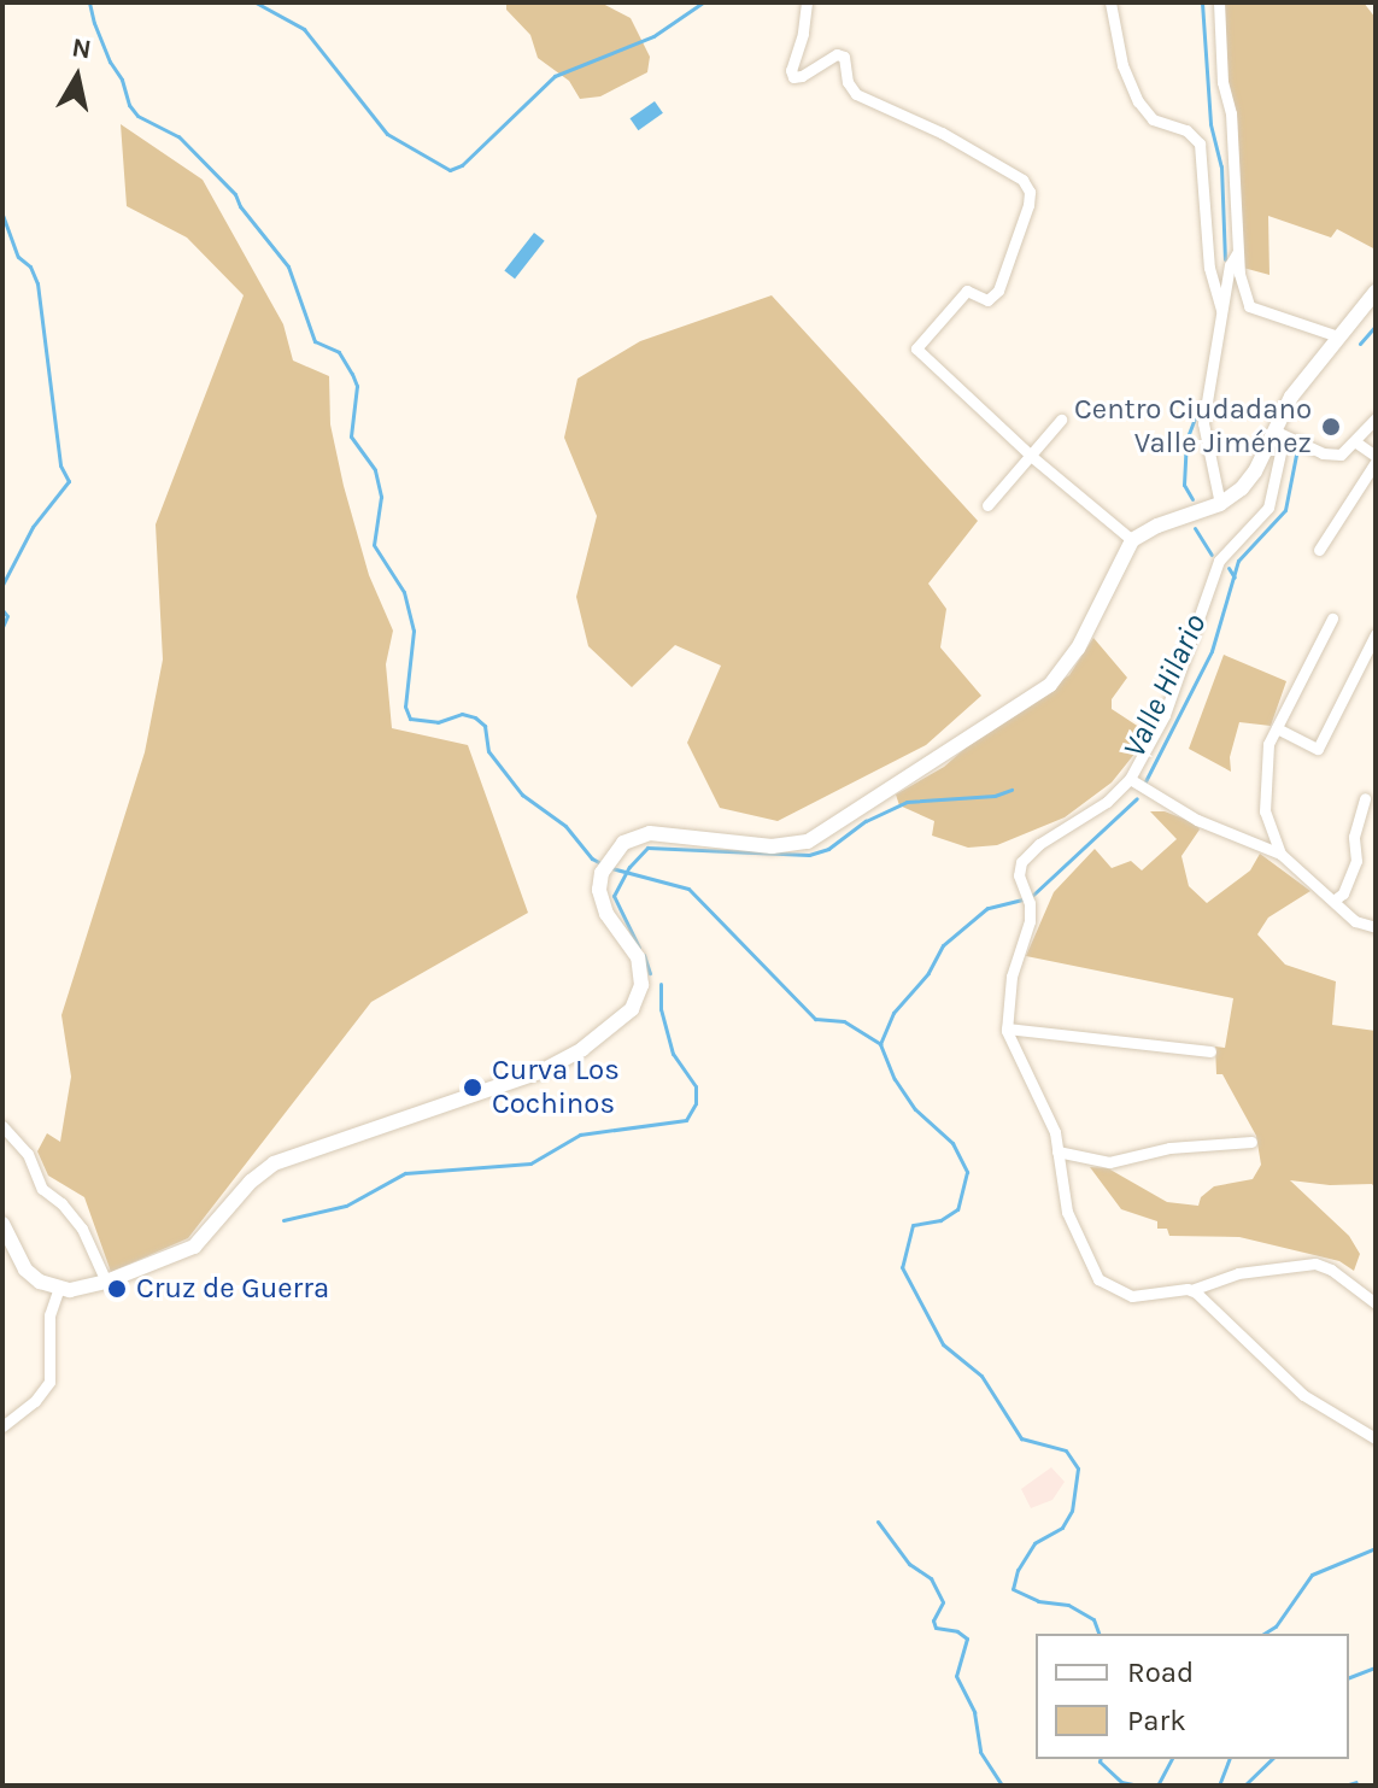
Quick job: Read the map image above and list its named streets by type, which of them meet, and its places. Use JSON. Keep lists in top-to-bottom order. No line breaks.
{"water":["Valle Hilario"],"places":["Centro Ciudadano Valle Jiménez","Curva Los Cochinos","Cruz de Guerra"],"legend":["Road","Park"],"north":"top"}
